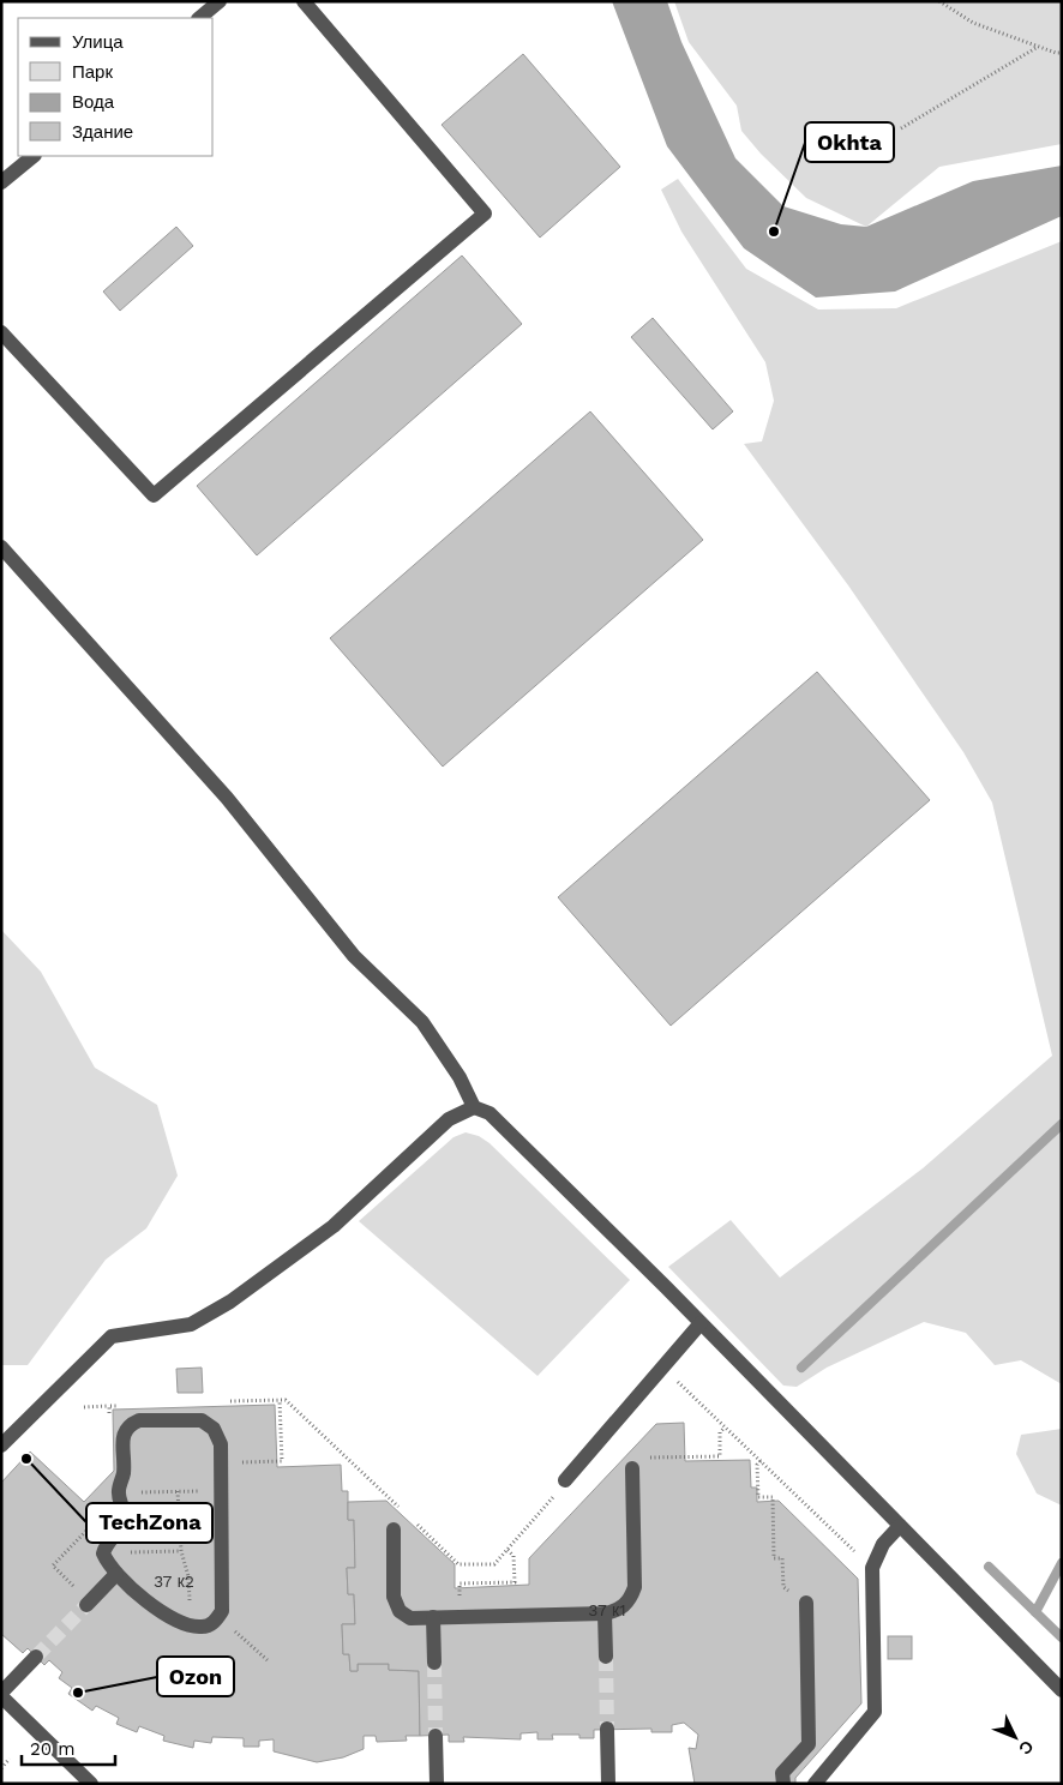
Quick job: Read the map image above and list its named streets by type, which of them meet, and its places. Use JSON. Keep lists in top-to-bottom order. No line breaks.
{"places":["Okhta","TechZona","Ozon"],"house_numbers":["37 к2","37 к1"],"legend":["Улица","Парк","Вода","Здание"],"scale_bar":"20 m","north":"bottom right"}
